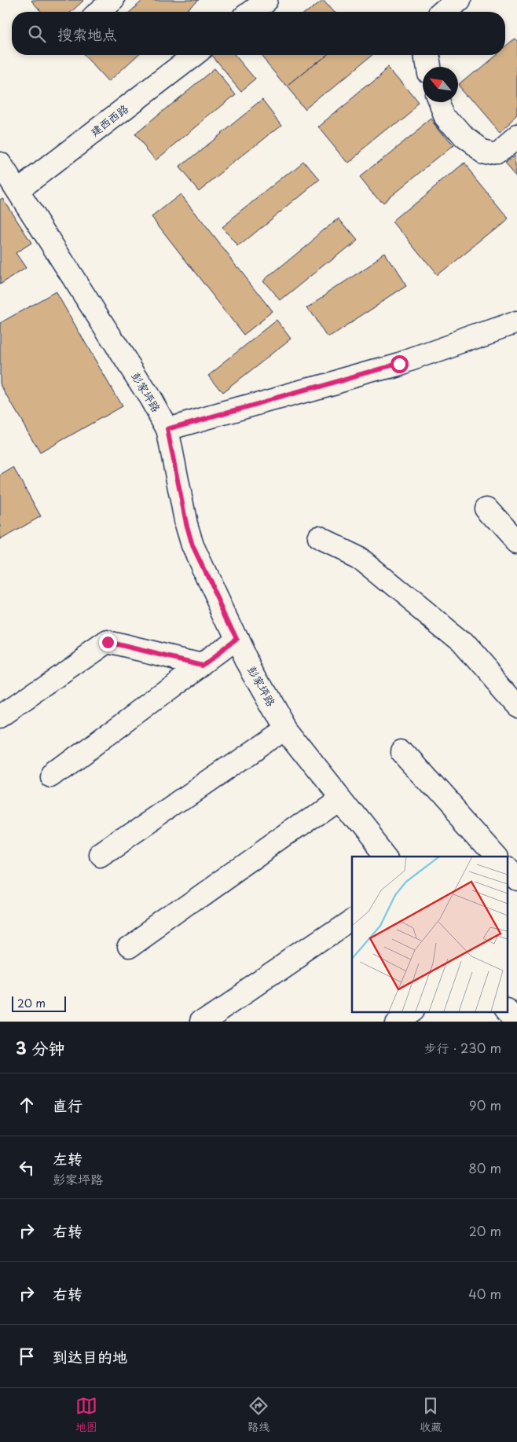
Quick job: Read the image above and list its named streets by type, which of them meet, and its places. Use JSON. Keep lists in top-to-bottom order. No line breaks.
{"streets":{"street":["建西西路","彭家坪路"]},"crossings":[["建西西路","彭家坪路"]],"scale_bar":"20 m","north":"top left","page":{"search":"搜索地点","scale":"20 m","heading":["3 分钟","步行 · 230 m"],"list":[["直行","90 m"],["左转","彭家坪路","80 m"],["右转","20 m"],["右转","40 m"],"到达目的地"],"nav":["地图","路线","收藏"]}}
